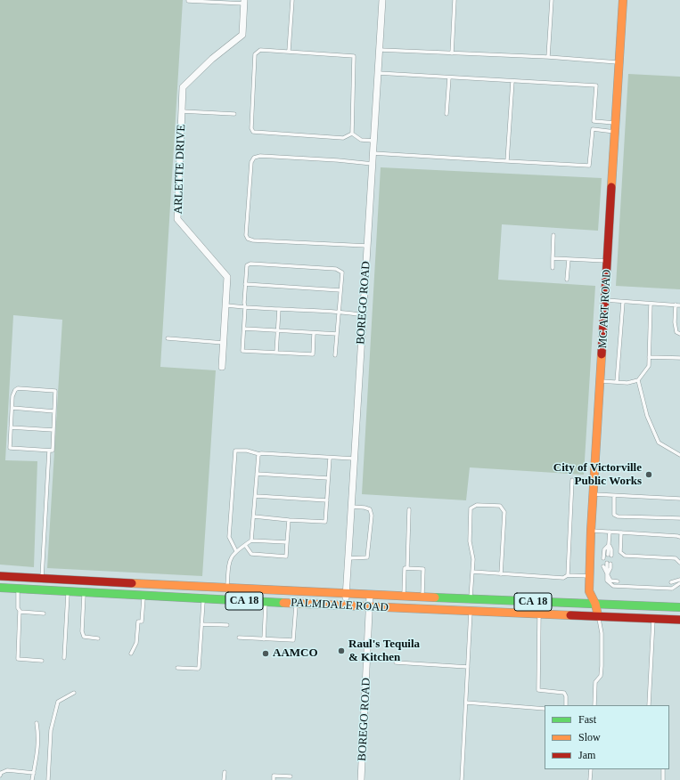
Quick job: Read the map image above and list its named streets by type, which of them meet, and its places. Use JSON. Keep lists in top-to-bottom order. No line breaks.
{"streets":{"main road":["MC ART ROAD","CA 18","PALMDALE ROAD"],"street":["ARLETTE DRIVE","BOREGO ROAD"]},"crossings":[["BOREGO ROAD","PALMDALE ROAD"],["MC ART ROAD","PALMDALE ROAD"]],"places":["City of Victorville Public Works","Raul's Tequila & Kitchen","AAMCO"],"legend":["Fast","Slow","Jam"]}
